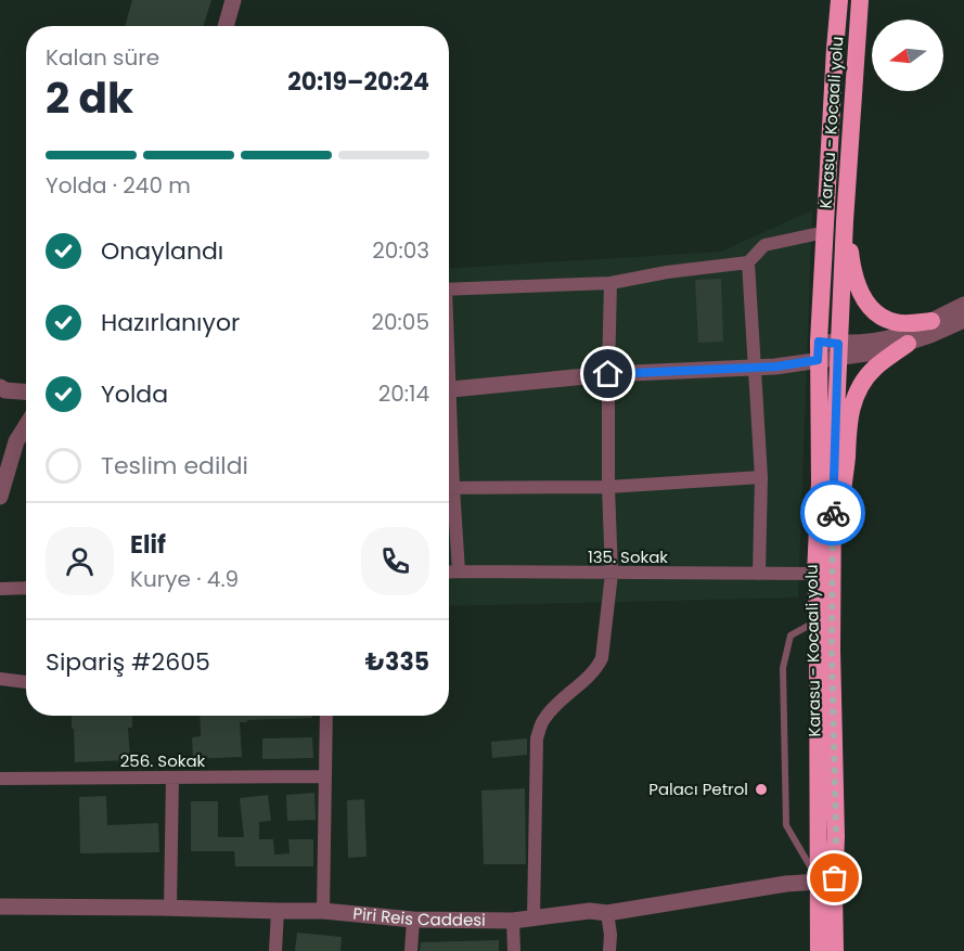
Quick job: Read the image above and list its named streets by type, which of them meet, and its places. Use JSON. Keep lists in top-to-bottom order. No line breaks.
{"streets":{"highway":["Karasu - Kocaali yolu"],"street":["135. Sokak","256. Sokak","Piri Reis Caddesi"]},"crossings":[["Karasu - Kocaali yolu","Piri Reis Caddesi"]],"places":["Palacı Petrol"],"north":"left","page":{"heading":["2 dk","Kalan süre","20:19–20:24"],"panel":["Elif","Kurye · 4.9","Sipariş #2605","₺335"],"bar":"Yolda · 240 m","list":[["Onaylandı","20:03"],["Hazırlanıyor","20:05"],["Yolda","20:14"],"Teslim edildi"]}}
